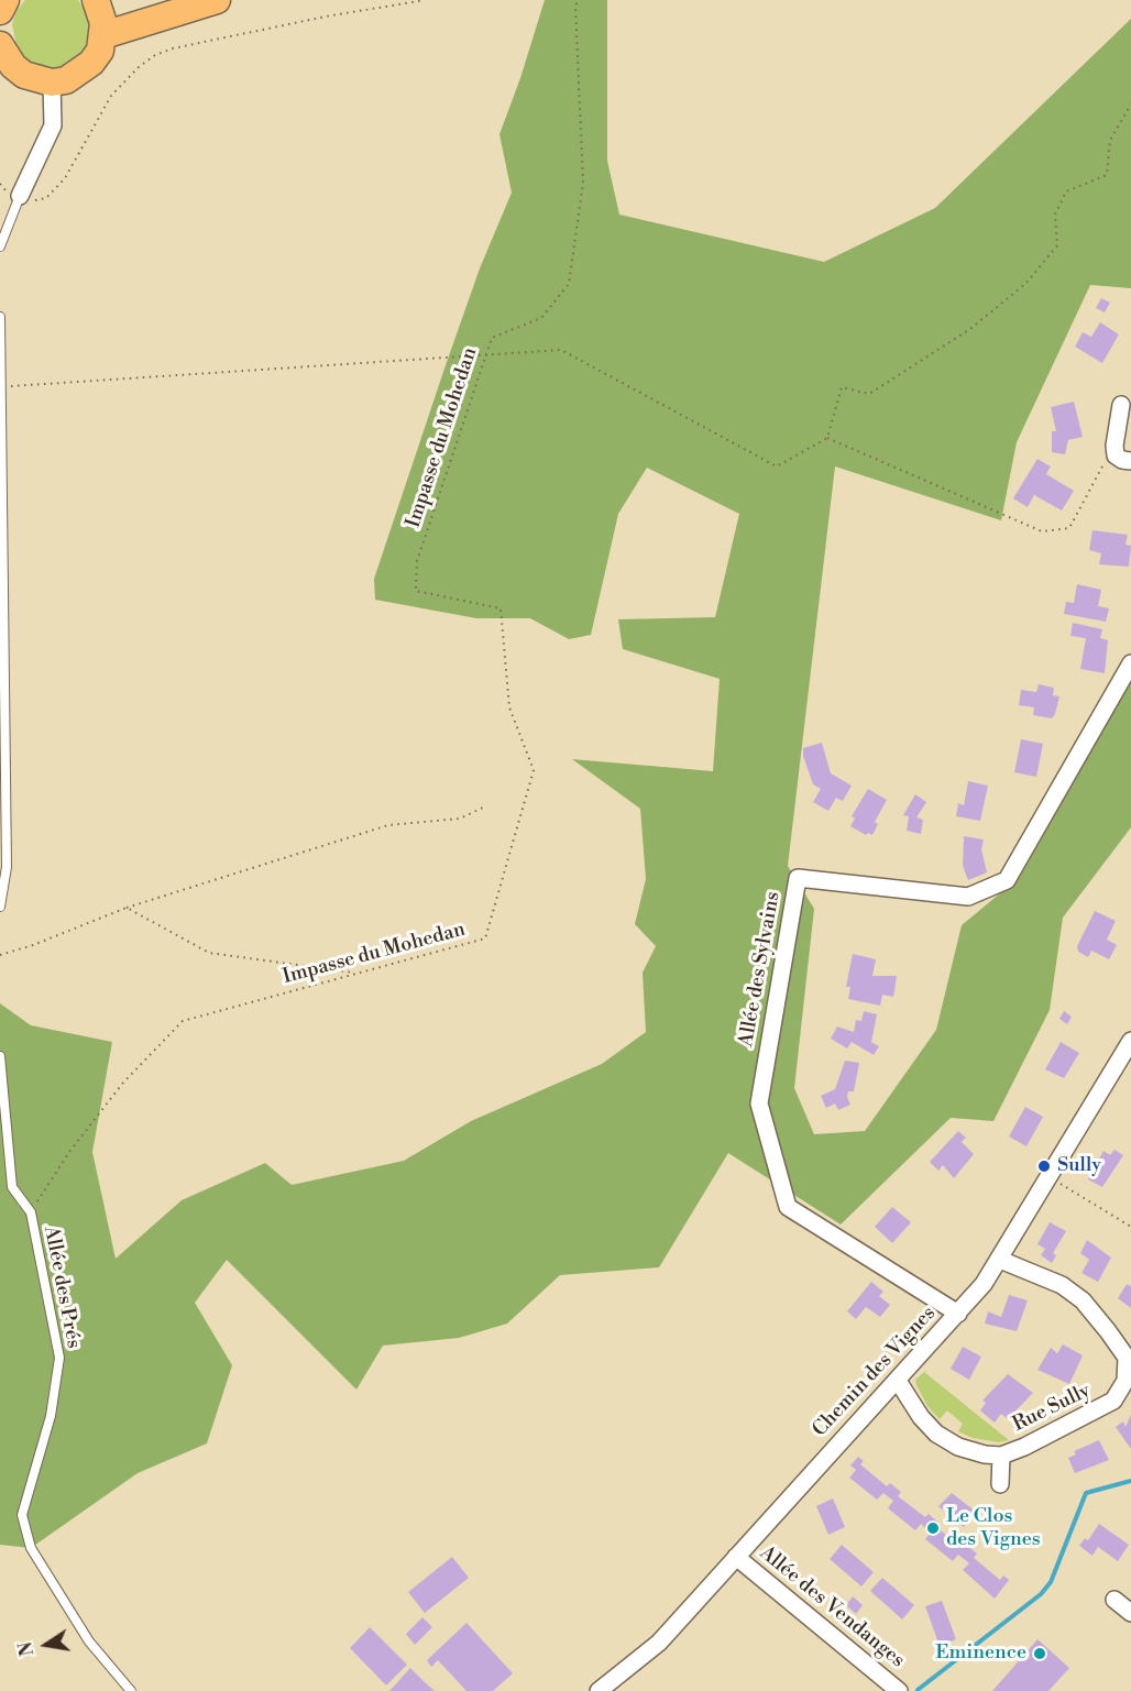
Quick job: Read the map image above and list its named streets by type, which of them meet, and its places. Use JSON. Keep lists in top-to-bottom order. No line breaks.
{"streets":{"street":["Allée des Sylvains","Chemin des Vignes","Rue Sully","Allée des Vendanges"],"lane":["Allée des Prés"],"path":["Impasse du Mohedan"]},"crossings":[["Impasse du Mohedan","Allée des Prés"],["Allée des Sylvains","Chemin des Vignes"],["Allée des Sylvains","Rue Sully"],["Chemin des Vignes","Rue Sully"],["Chemin des Vignes","Allée des Vendanges"]],"places":["Sully","Le Clos des Vignes","Eminence"],"north":"left"}
